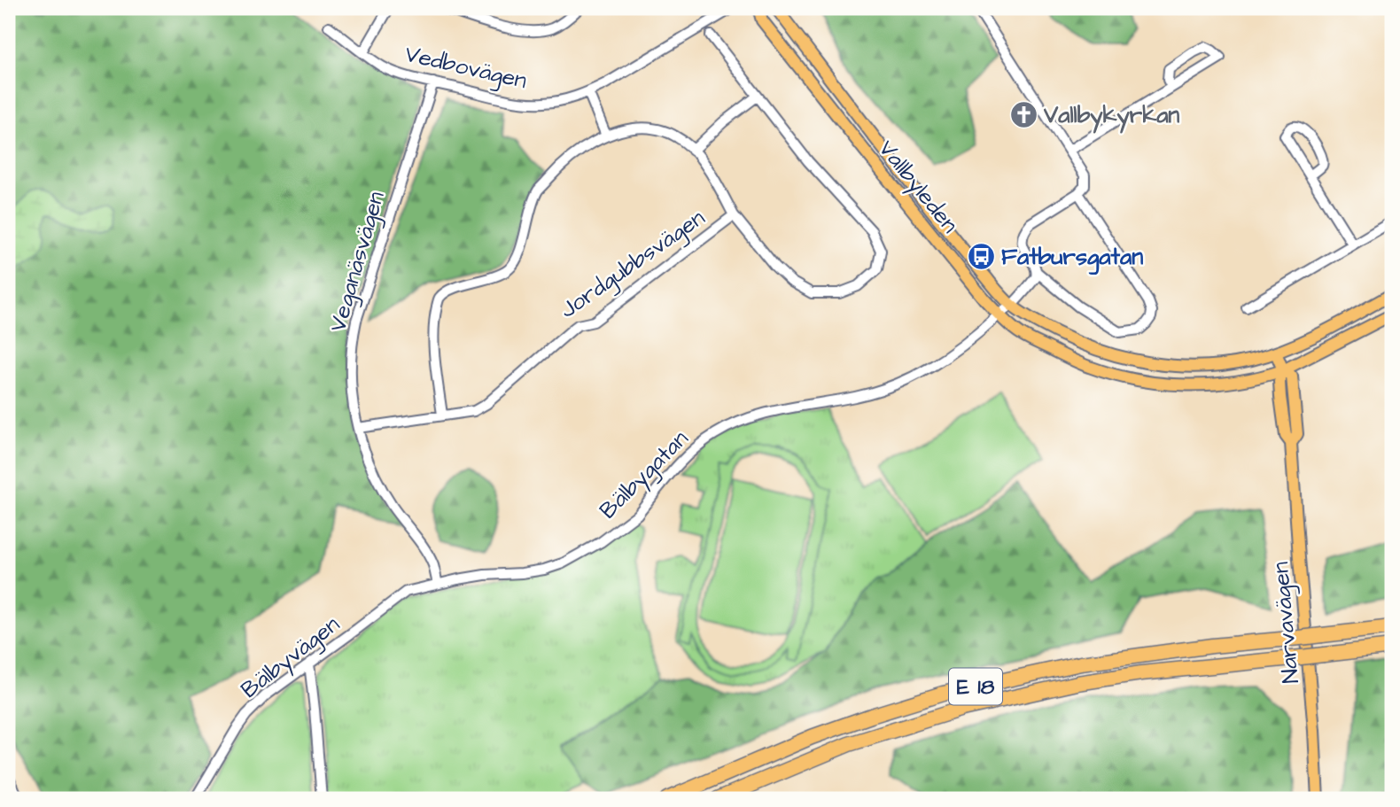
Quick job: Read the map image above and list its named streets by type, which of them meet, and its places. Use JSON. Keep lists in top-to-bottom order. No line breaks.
{"streets":{"highway":["E 18"],"main road":["Vallbyleden","Narvavägen"],"street":["Vedbovägen","Veganäsvägen","Jordgubbsvägen","Bälbygatan","Bälbyvägen"]},"crossings":[["Vedbovägen","Veganäsvägen"],["Vallbyleden","Bälbygatan"],["Vallbyleden","Narvavägen"],["Veganäsvägen","Jordgubbsvägen"],["Veganäsvägen","Bälbygatan"],["Bälbygatan","Bälbyvägen"]],"places":{"church":["Vallbykyrkan"],"bus stop":["Fatbursgatan"]}}
